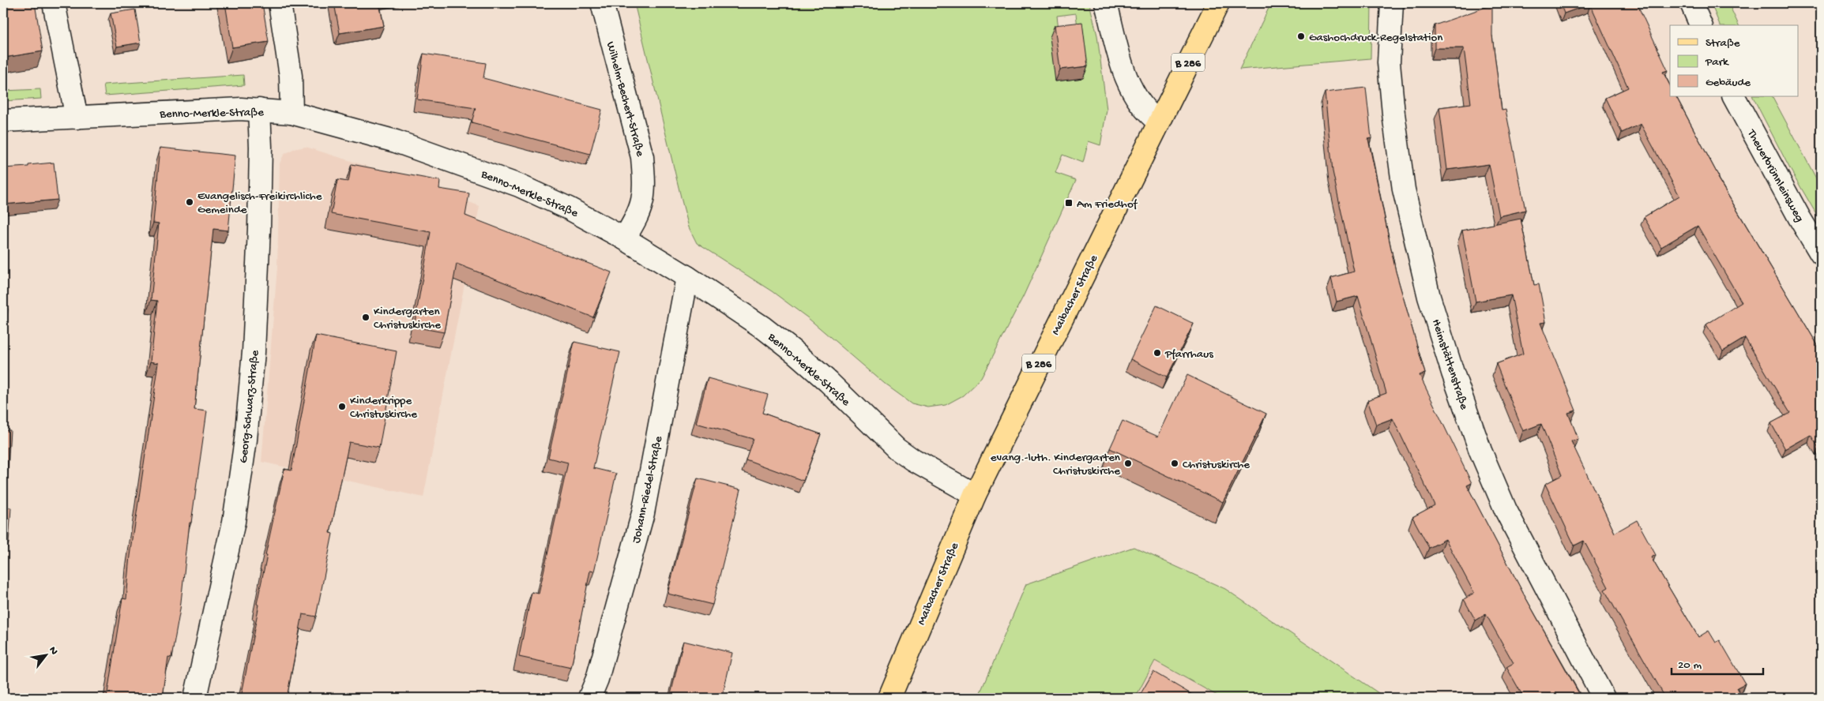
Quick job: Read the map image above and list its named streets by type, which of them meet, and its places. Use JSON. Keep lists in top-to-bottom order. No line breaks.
{"streets":{"main road":["B 286","Maibacher Straße"],"street":["Wilhelm-Bechert-Straße","Benno-Merkle-Straße","Theuerbrünnleinsweg","Heimstättenstraße","Georg-Schwarz-Straße","Johann-Riedel-Straße"]},"crossings":[["Wilhelm-Bechert-Straße","Benno-Merkle-Straße"],["Benno-Merkle-Straße","Maibacher Straße"],["Benno-Merkle-Straße","Georg-Schwarz-Straße"],["Benno-Merkle-Straße","Johann-Riedel-Straße"]],"places":{"other":["Gashochdruck-Regelstation","Evangelisch-Freikirchliche Gemeinde","Kindergarten Christuskirche","Pfarrhaus","Kinderkrippe Christuskirche","evang.-luth. Kindergarten Christuskirche","Christuskirche"],"transit":["Am Friedhof"]},"legend":["Straße","Park","Gebäude"],"scale_bar":"20 m","north":"top right"}
